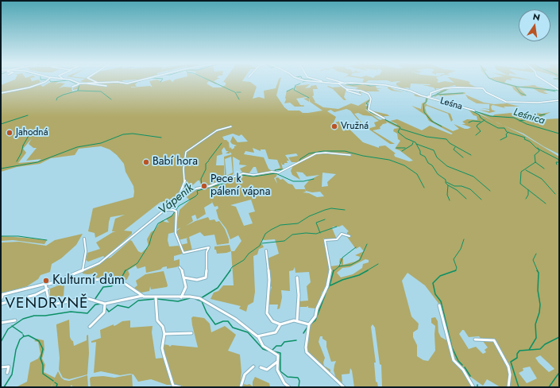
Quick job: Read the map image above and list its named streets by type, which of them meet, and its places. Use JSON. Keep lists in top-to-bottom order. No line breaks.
{"streets":{"street":["Leśna"]},"districts":["VENDRYNĚ"],"water":["Leśnica","Vápeník"],"places":["Vružná","Jahodná","Babí hora","Pece k pálení vápna","Kulturní dům"],"north":"top"}
